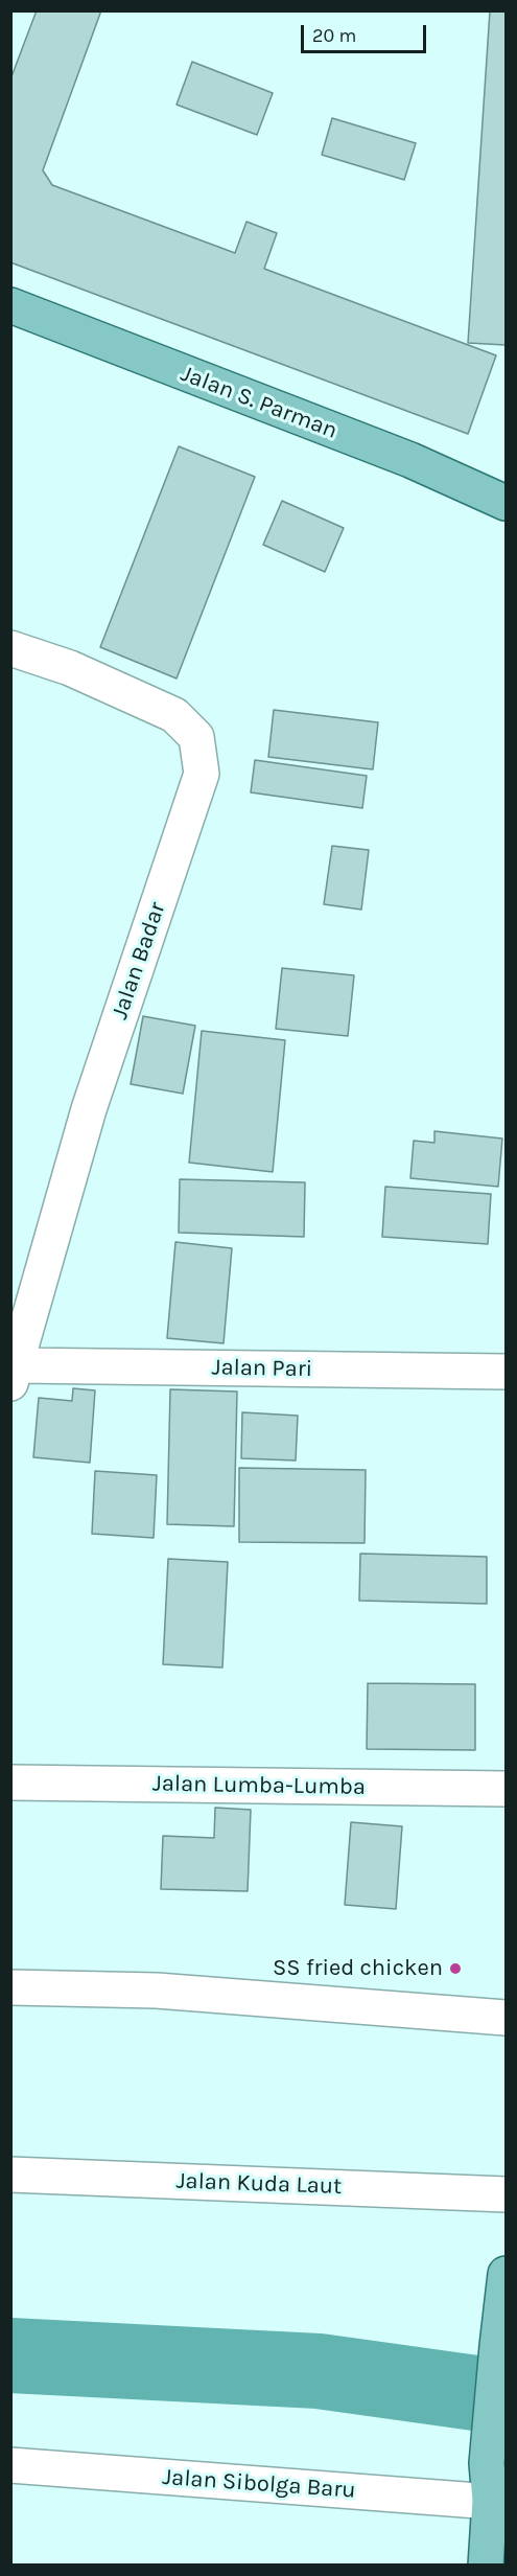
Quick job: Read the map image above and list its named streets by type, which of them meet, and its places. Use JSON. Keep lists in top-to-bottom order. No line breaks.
{"streets":{"main road":["Jalan S. Parman"],"street":["Jalan Badar","Jalan Pari","Jalan Lumba-Lumba","Jalan Kuda Laut","Jalan Sibolga Baru"]},"crossings":[["Jalan Badar","Jalan Pari"]],"places":["SS fried chicken"],"scale_bar":"20 m"}
